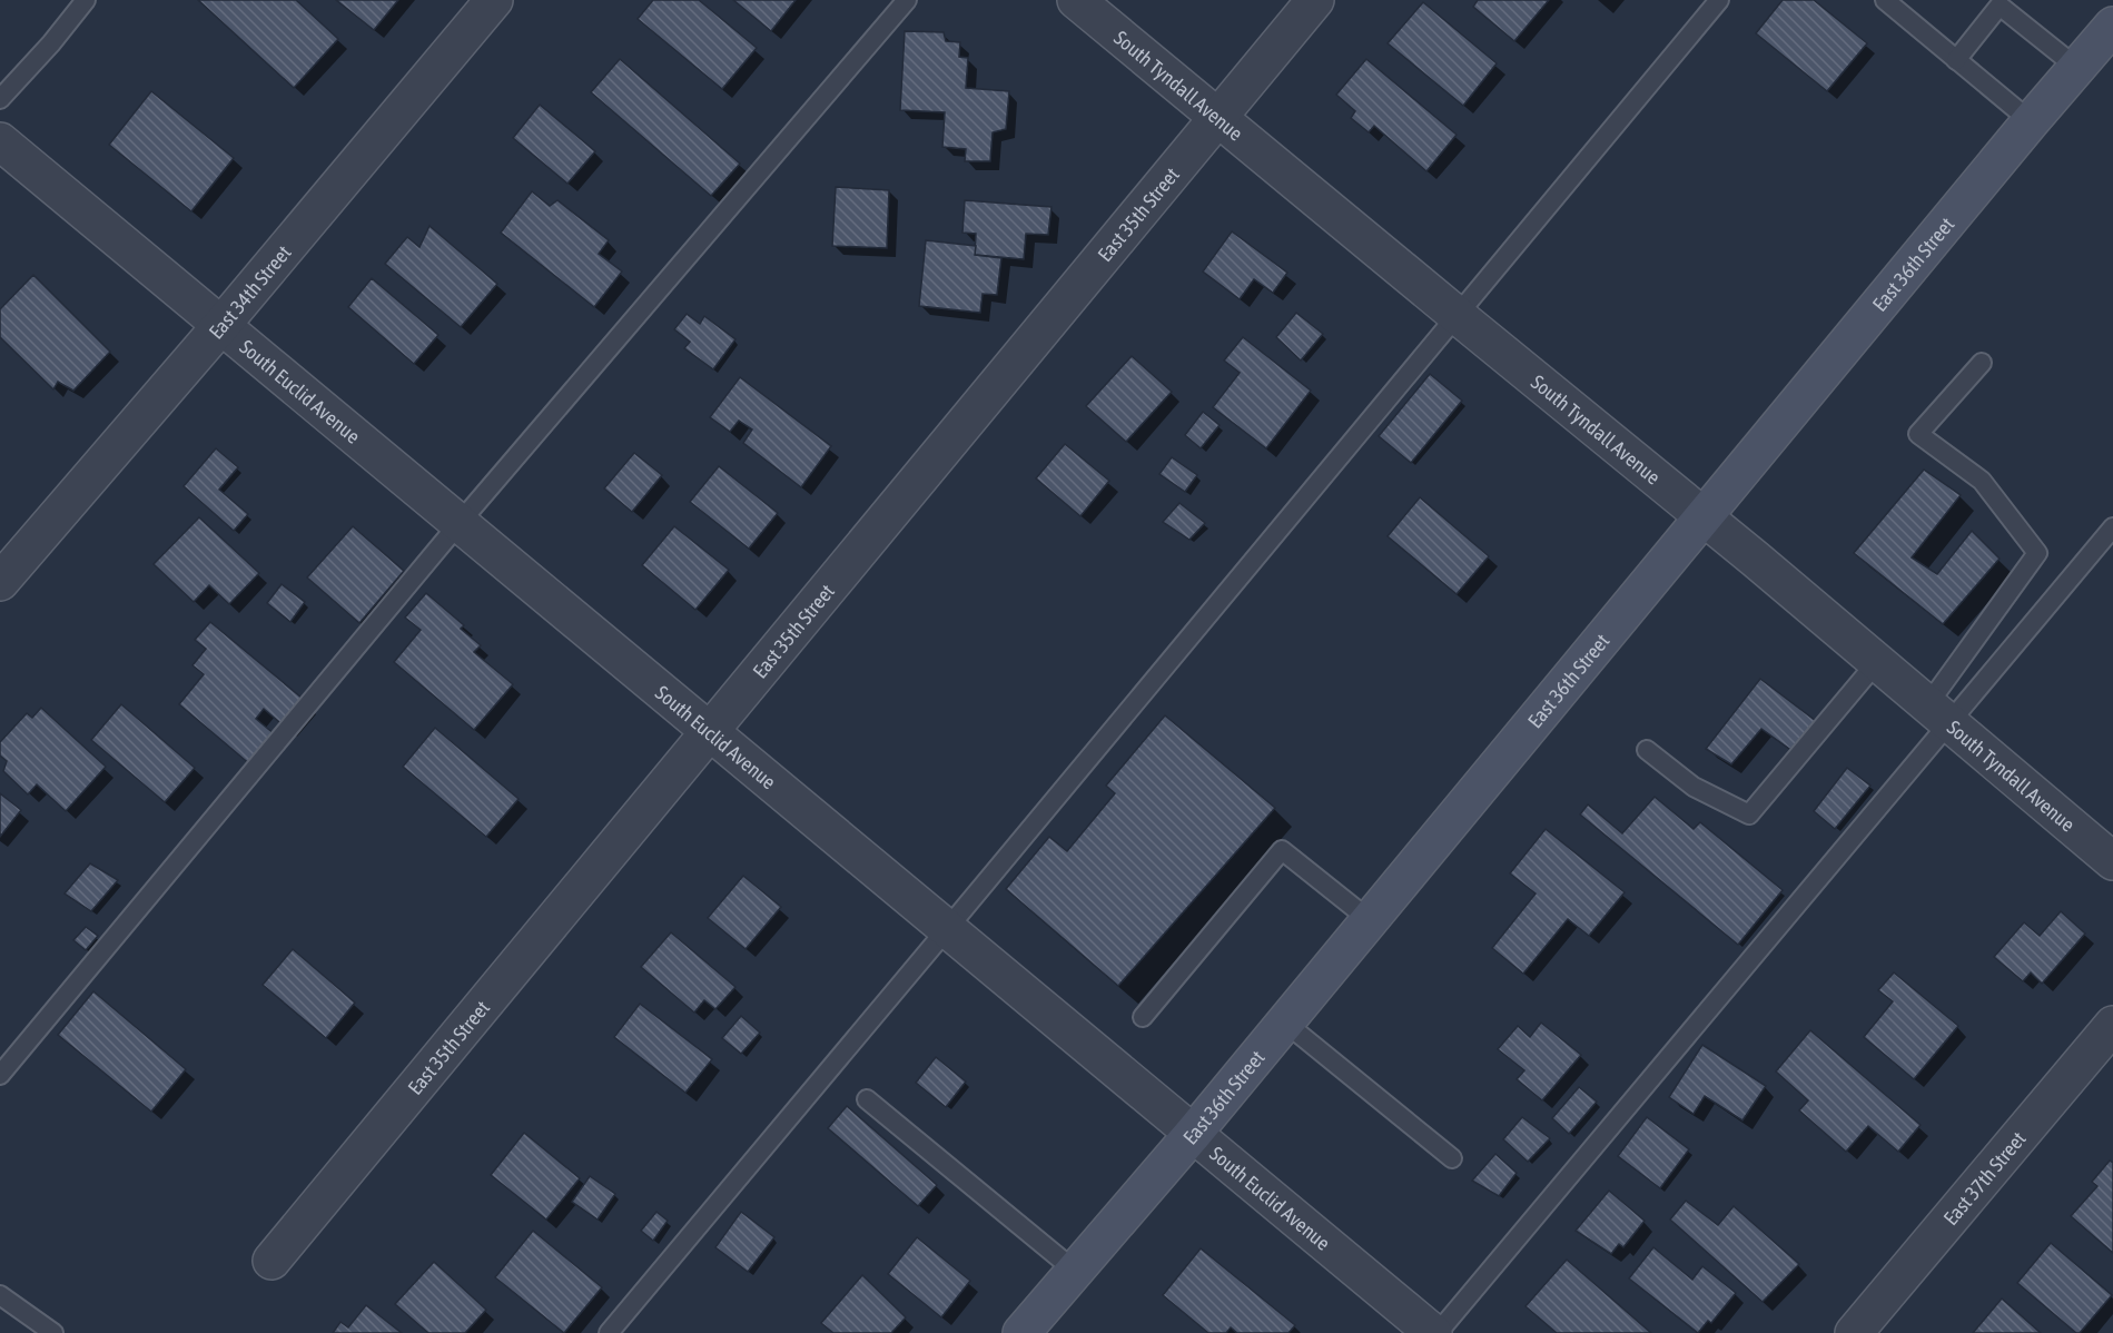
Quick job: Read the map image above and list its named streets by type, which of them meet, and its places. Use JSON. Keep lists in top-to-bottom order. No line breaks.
{"streets":{"main road":["East 36th Street"],"street":["South Tyndall Avenue","East 35th Street","East 34th Street","South Euclid Avenue","East 37th Street"]},"crossings":[["South Tyndall Avenue","East 35th Street"],["South Tyndall Avenue","East 36th Street"],["East 35th Street","South Euclid Avenue"],["East 36th Street","South Euclid Avenue"],["East 34th Street","South Euclid Avenue"]]}
